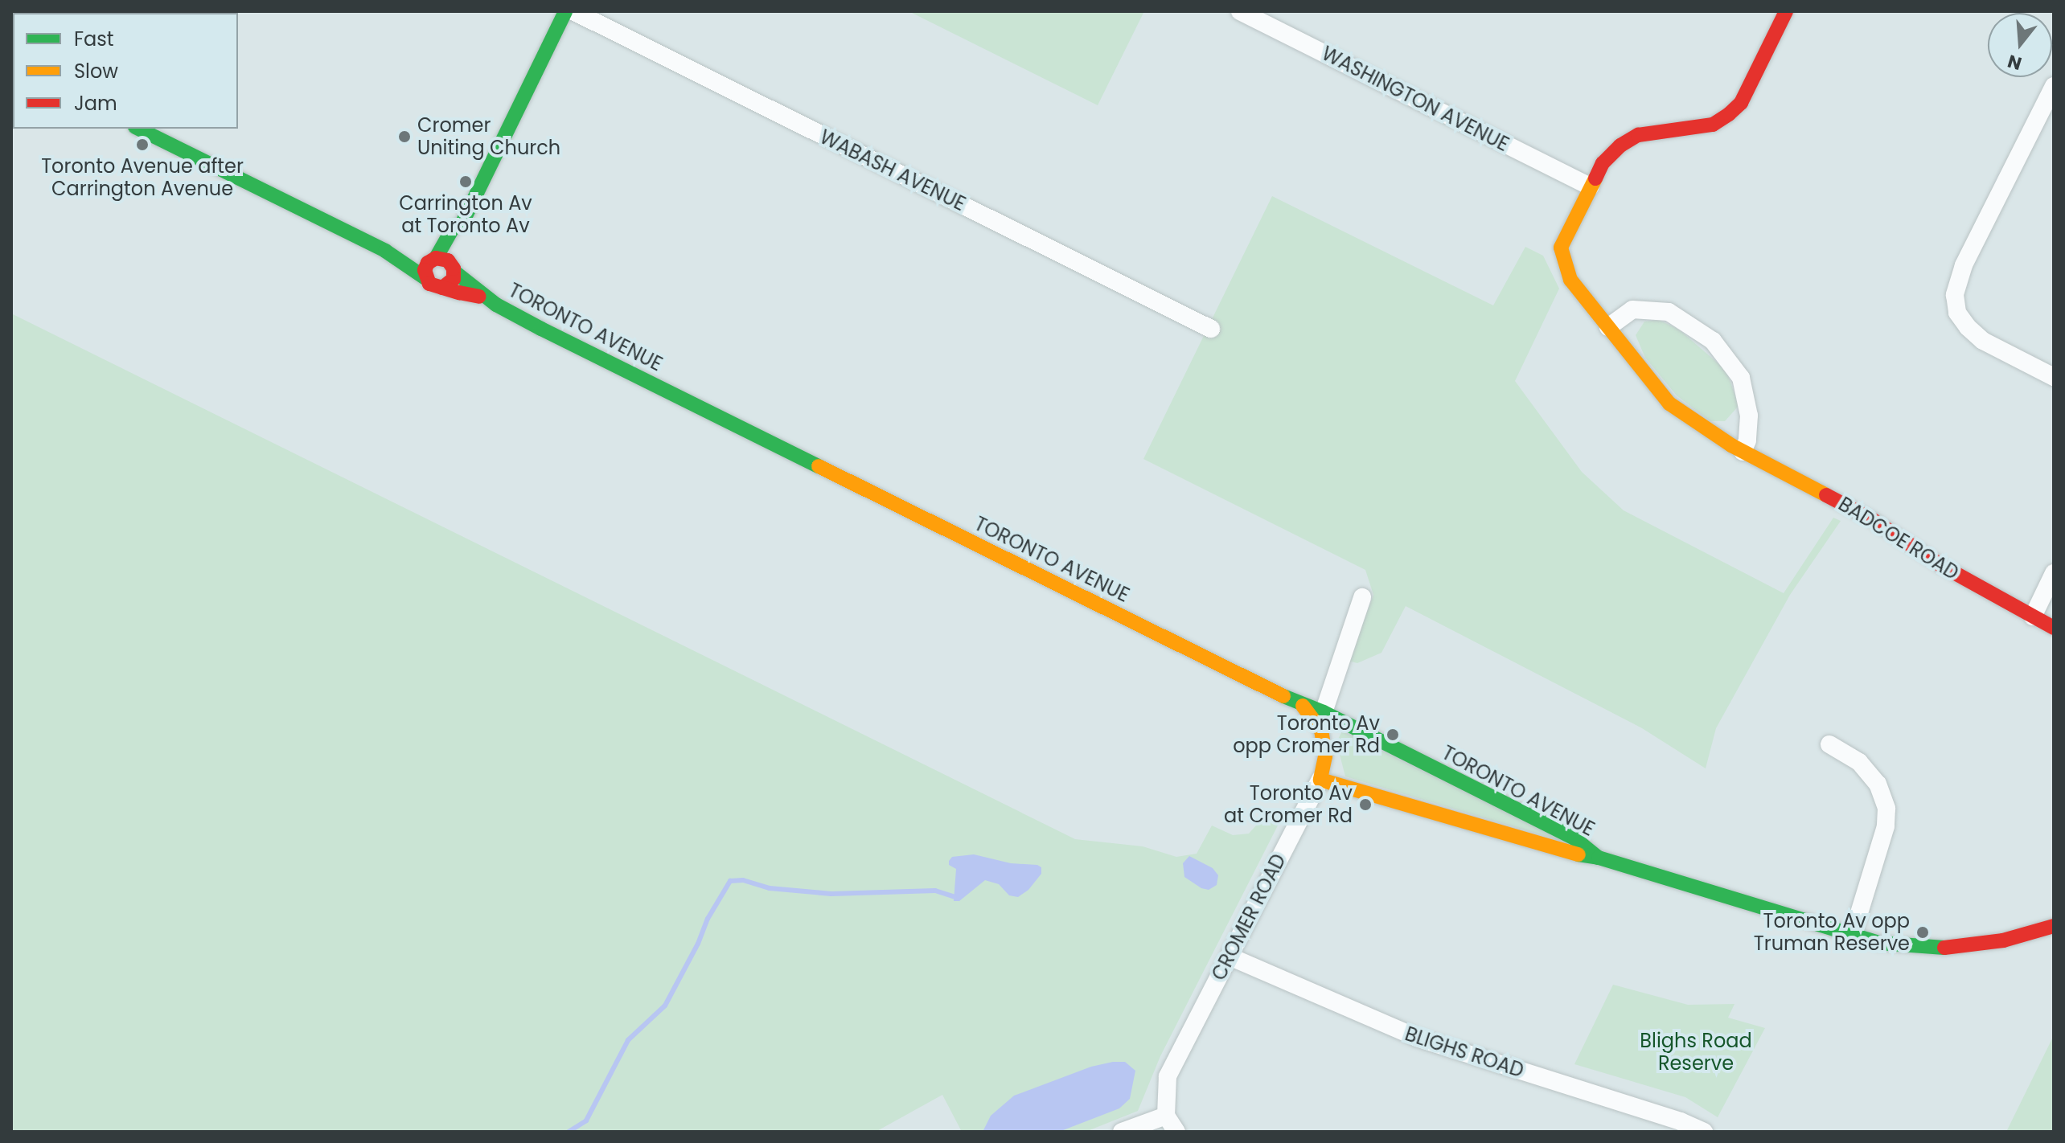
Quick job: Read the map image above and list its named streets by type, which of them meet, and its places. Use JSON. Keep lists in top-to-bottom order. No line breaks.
{"streets":{"street":["WASHINGTON AVENUE","WABASH AVENUE","TORONTO AVENUE","BADCOE ROAD","CROMER ROAD","BLIGHS ROAD"]},"crossings":[["WASHINGTON AVENUE","BADCOE ROAD"],["TORONTO AVENUE","CROMER ROAD"],["CROMER ROAD","BLIGHS ROAD"]],"parks":["Blighs Road Reserve"],"places":["Cromer Uniting Church","Toronto Avenue after Carrington Avenue","Carrington Av at Toronto Av","Toronto Av opp Cromer Rd","Toronto Av at Cromer Rd","Toronto Av opp Truman Reserve"],"legend":["Fast","Slow","Jam"],"north":"bottom"}
